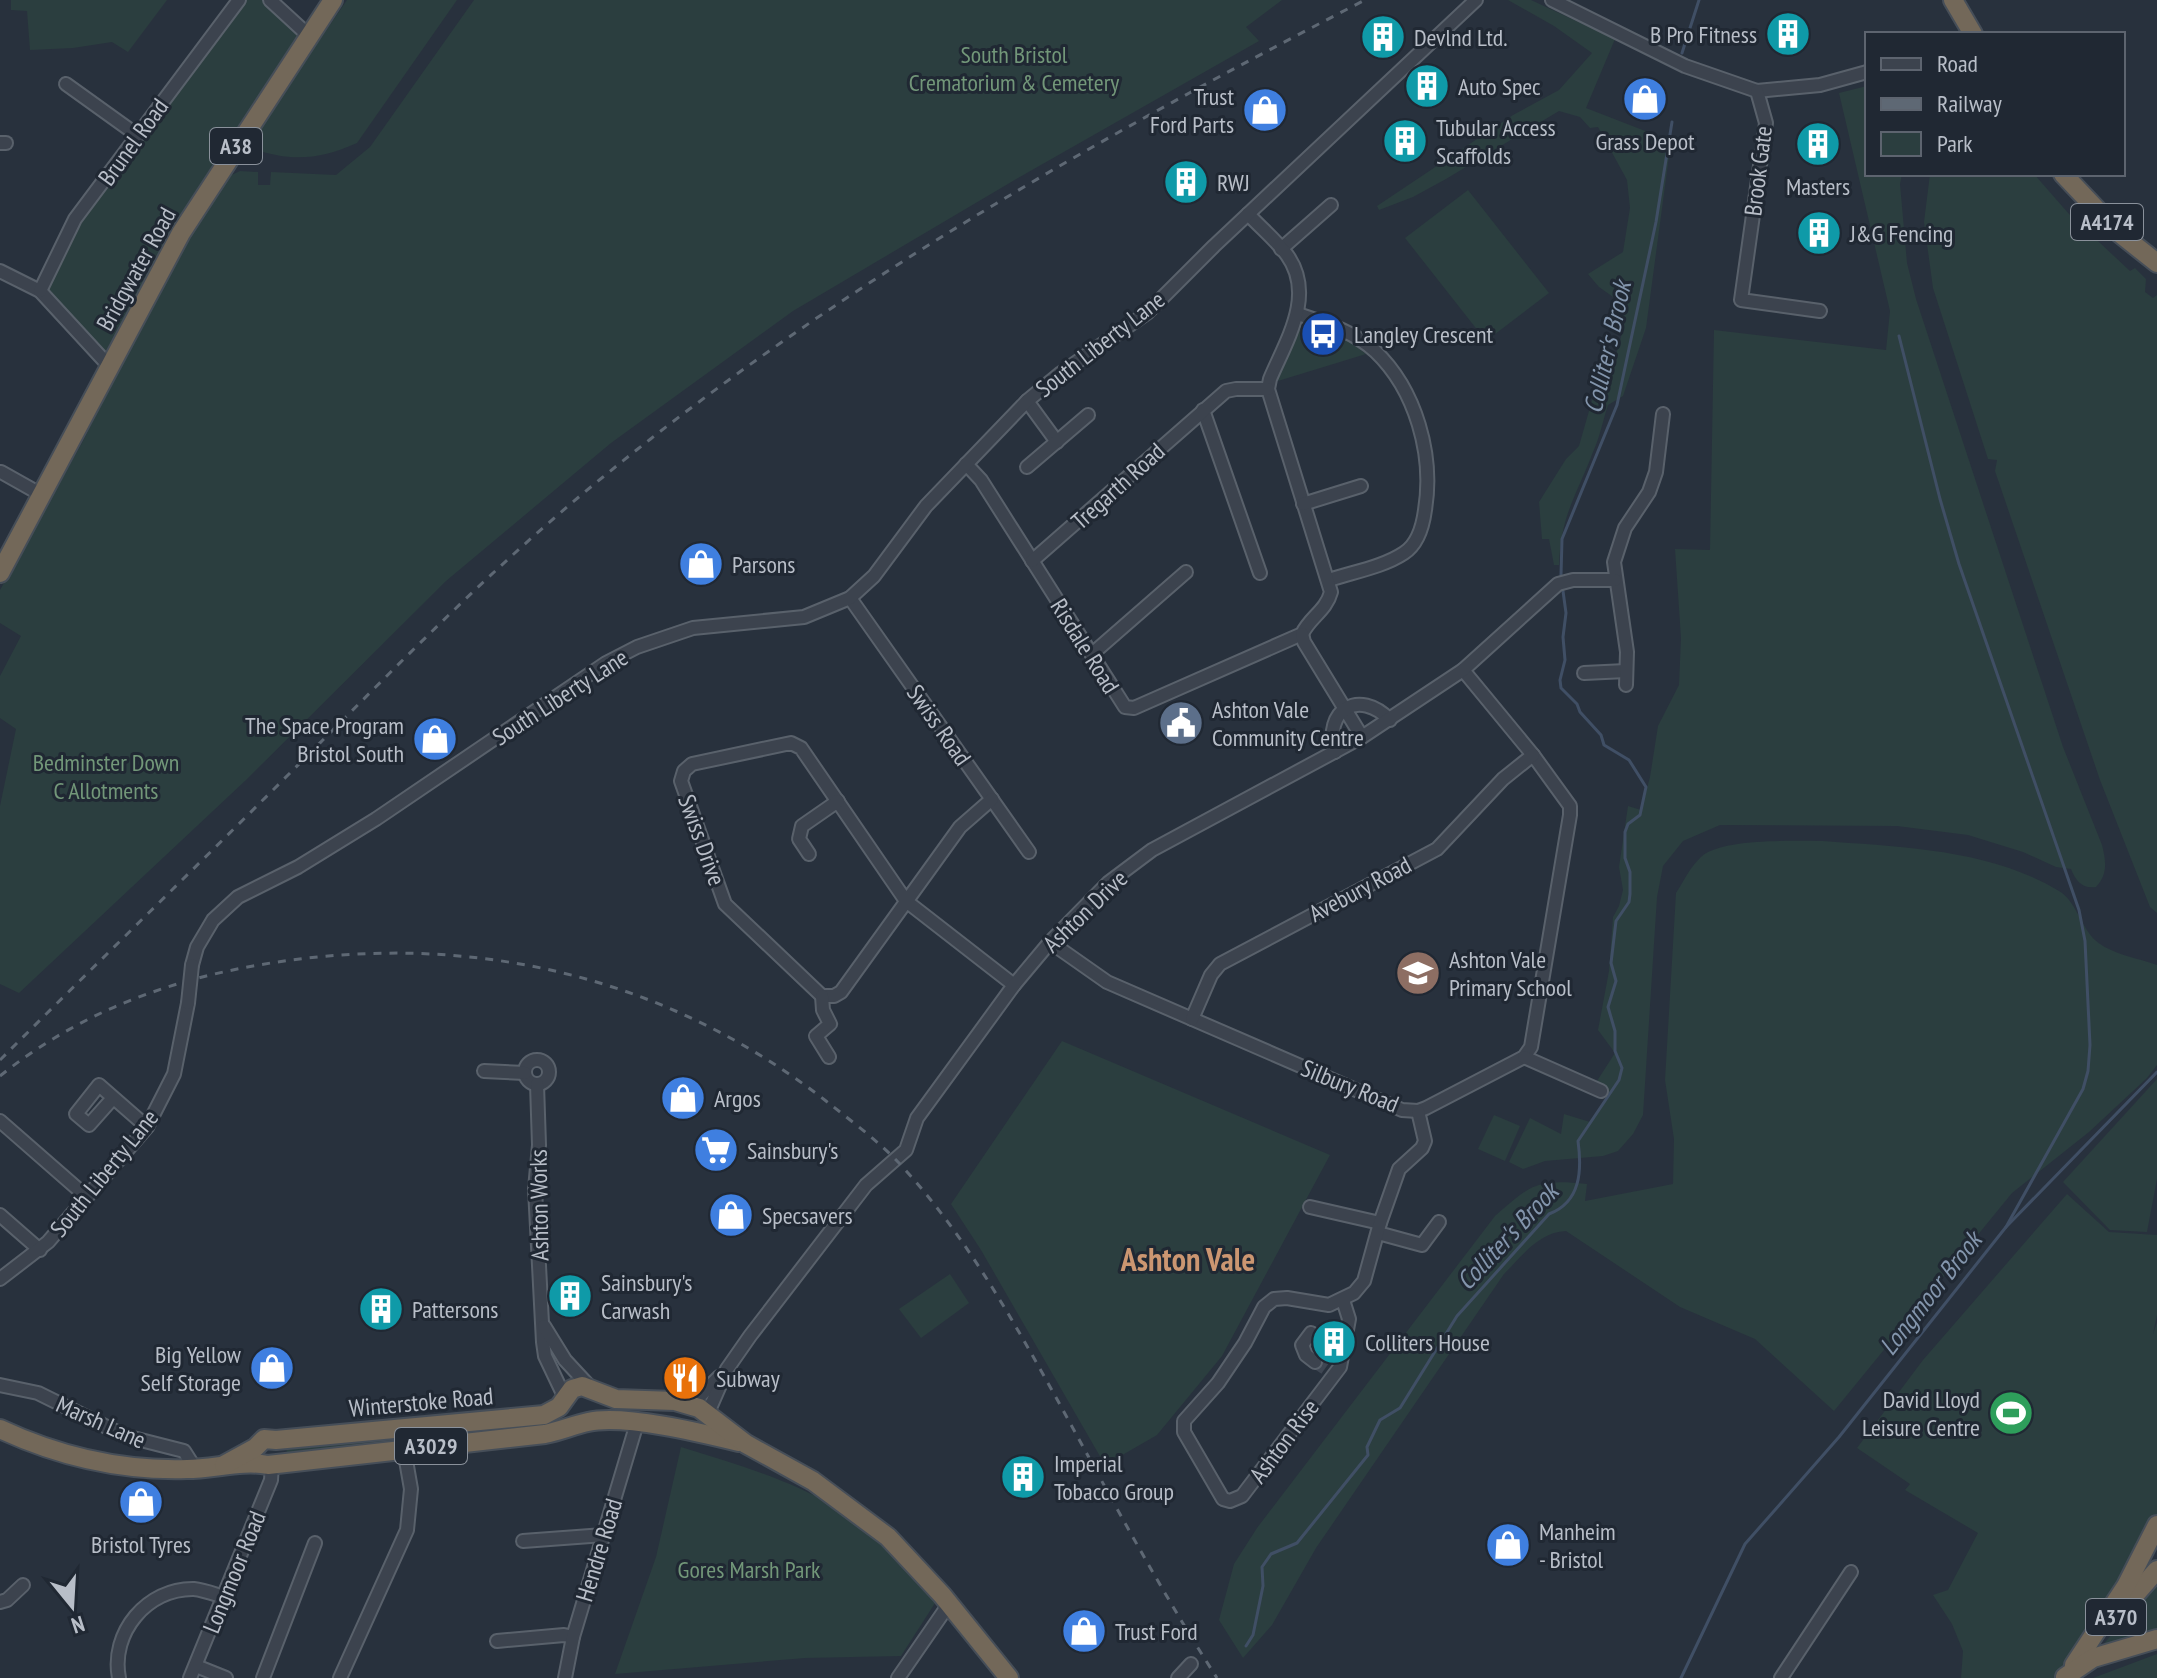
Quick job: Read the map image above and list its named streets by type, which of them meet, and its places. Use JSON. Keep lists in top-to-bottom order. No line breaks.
{"streets":{"highway":["A38","A4174","Bridgwater Road","Winterstoke Road","A3029","A370"],"street":["Brunel Road","Brook Gate","South Liberty Lane","Tregarth Road","Risdale Road","Swiss Road","Swiss Drive","Avebury Road","Ashton Drive","Silbury Road","Ashton Works","Marsh Lane","Ashton Rise","Hendre Road","Longmoor Road"]},"crossings":[["South Liberty Lane","Risdale Road"],["South Liberty Lane","Swiss Road"],["Tregarth Road","Risdale Road"],["Swiss Drive","Ashton Drive"],["Avebury Road","Silbury Road"],["Ashton Drive","Silbury Road"],["Ashton Drive","Winterstoke Road"],["Ashton Works","Winterstoke Road"],["Winterstoke Road","Marsh Lane"],["Winterstoke Road","Hendre Road"],["Winterstoke Road","Longmoor Road"]],"districts":["Ashton Vale"],"water":["Colliter's Brook","Longmoor Brook"],"parks":["South Bristol Crematorium & Cemetery","Bedminster Down C Allotments","Gores Marsh Park"],"places":{"building":["B Pro Fitness","Devlnd Ltd.","Auto Spec","Tubular Access Scaffolds","Masters","RWJ","J&G Fencing","Sainsbury's Carwash","Pattersons","Colliters House","Imperial Tobacco Group"],"shop":["Grass Depot","Trust Ford Parts","Parsons","The Space Program Bristol South","Argos","Specsavers","Big Yellow Self Storage","Bristol Tyres","Manheim - Bristol","Trust Ford"],"bus stop":["Langley Crescent"],"public building":["Ashton Vale Community Centre"],"school or university":["Ashton Vale Primary School"],"supermarket":["Sainsbury's"],"restaurant":["Subway"],"sports":["David Lloyd Leisure Centre"]},"legend":["Road","Railway","Park"],"north":"bottom"}
